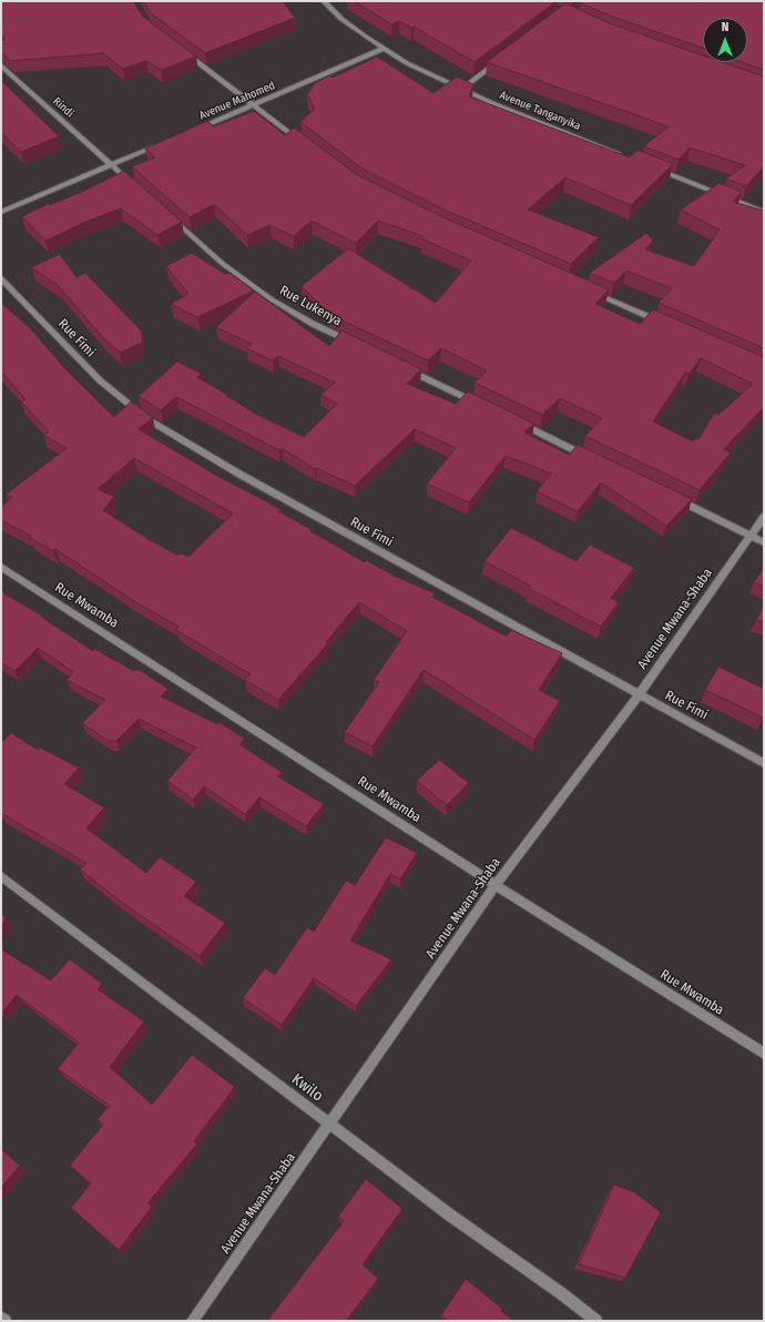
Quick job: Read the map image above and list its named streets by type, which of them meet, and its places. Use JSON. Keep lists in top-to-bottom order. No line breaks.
{"streets":{"street":["Avenue Mahomed","Rindi","Avenue Tanganyika","Rue Lukenya","Rue Fimi","Rue Mwamba","Avenue Mwana-Shaba","Kwilo"]},"crossings":[["Avenue Mahomed","Avenue Tanganyika"],["Rue Fimi","Avenue Mwana-Shaba"],["Rue Mwamba","Avenue Mwana-Shaba"],["Avenue Mwana-Shaba","Kwilo"]],"north":"top"}
